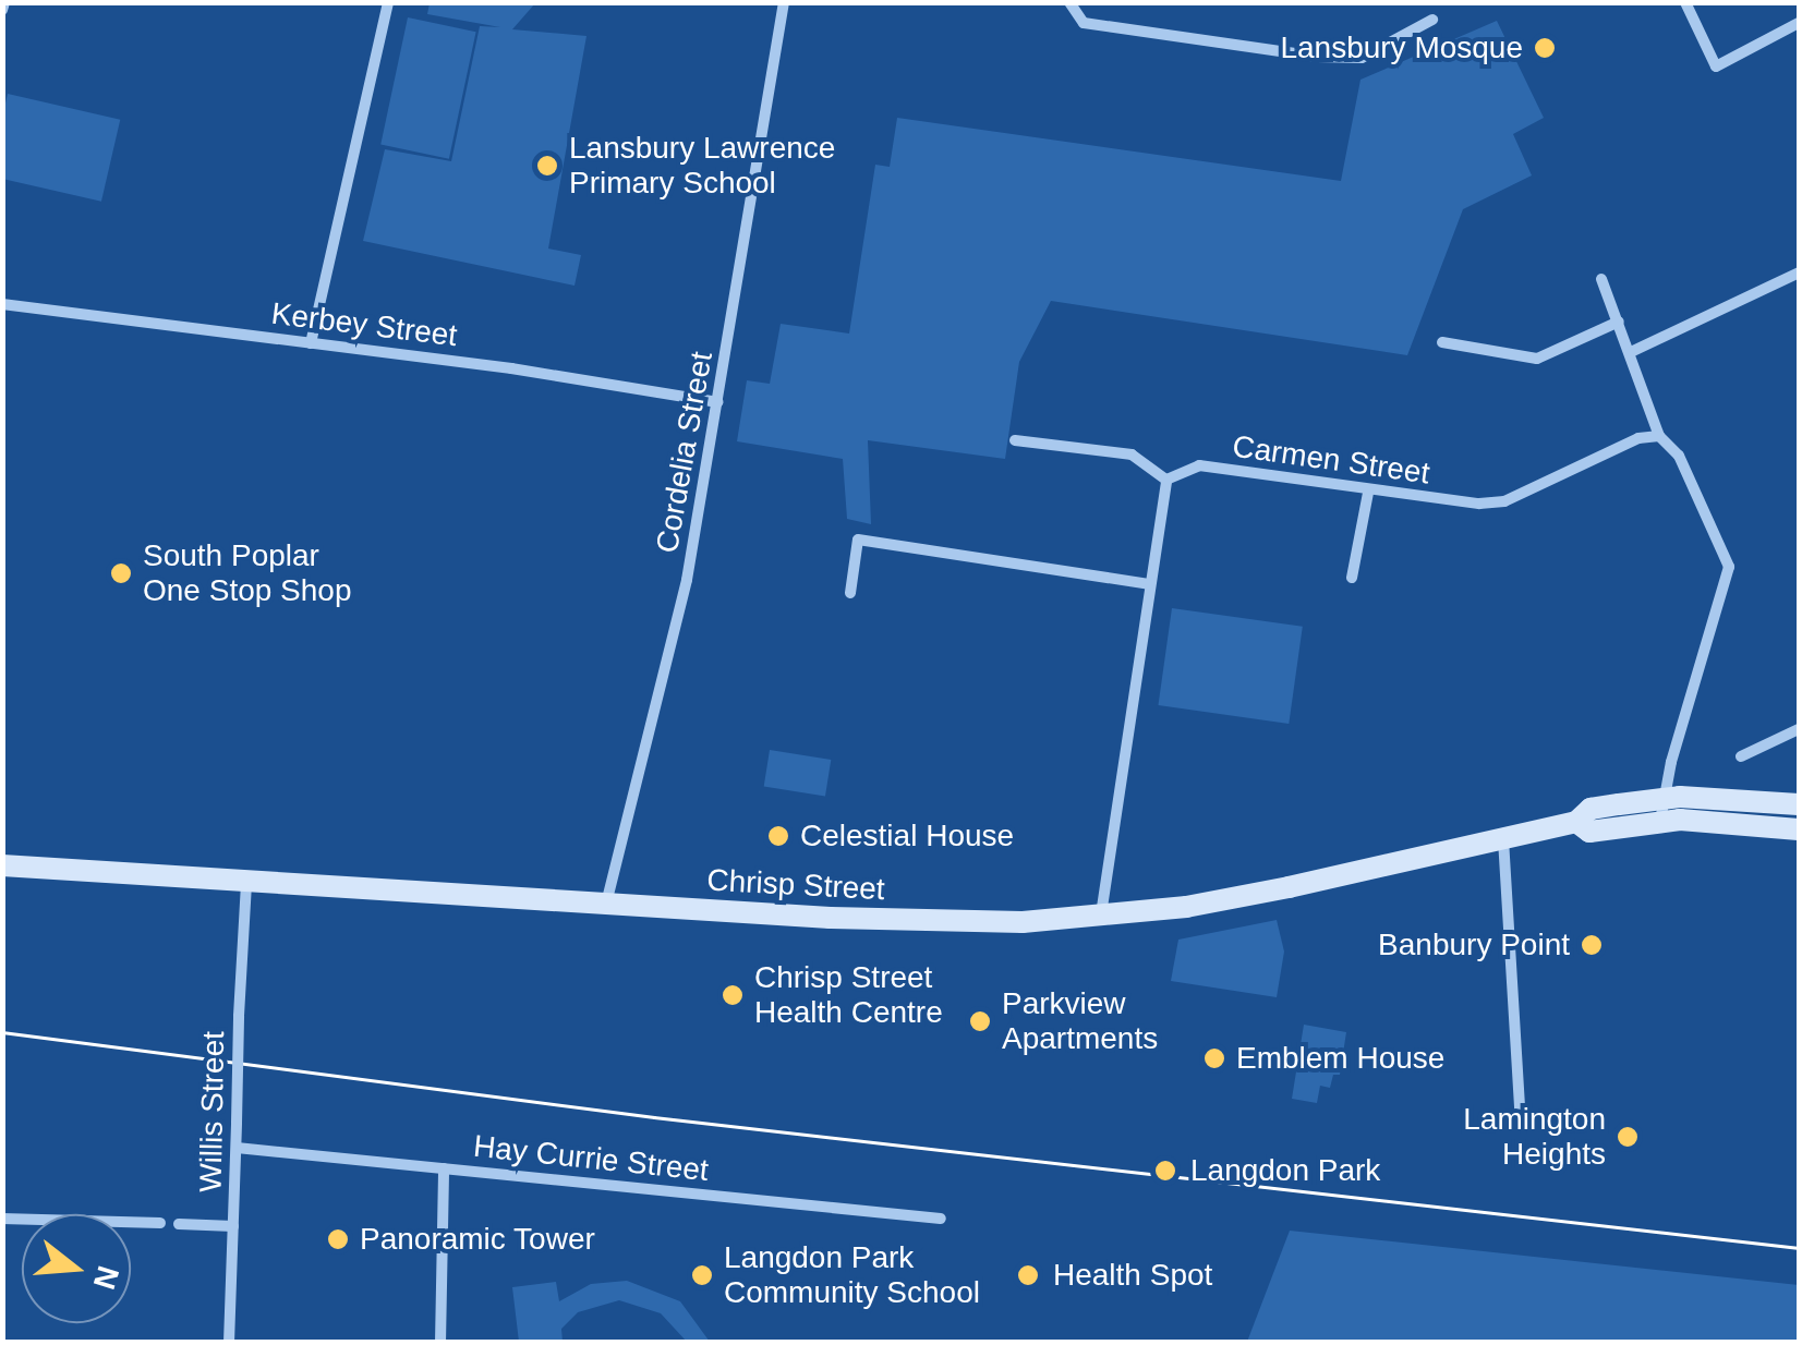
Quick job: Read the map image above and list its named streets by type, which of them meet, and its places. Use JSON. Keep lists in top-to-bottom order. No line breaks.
{"streets":{"street":["Kerbey Street","Cordelia Street","Carmen Street","Chrisp Street","Willis Street","Hay Currie Street"]},"crossings":[["Kerbey Street","Cordelia Street"],["Cordelia Street","Chrisp Street"],["Chrisp Street","Willis Street"],["Willis Street","Hay Currie Street"]],"places":["Lansbury Mosque","Lansbury Lawrence Primary School","South Poplar One Stop Shop","Celestial House","Banbury Point","Chrisp Street Health Centre","Parkview Apartments","Emblem House","Lamington Heights","Langdon Park","Panoramic Tower","Langdon Park Community School","Health Spot"],"north":"right"}
